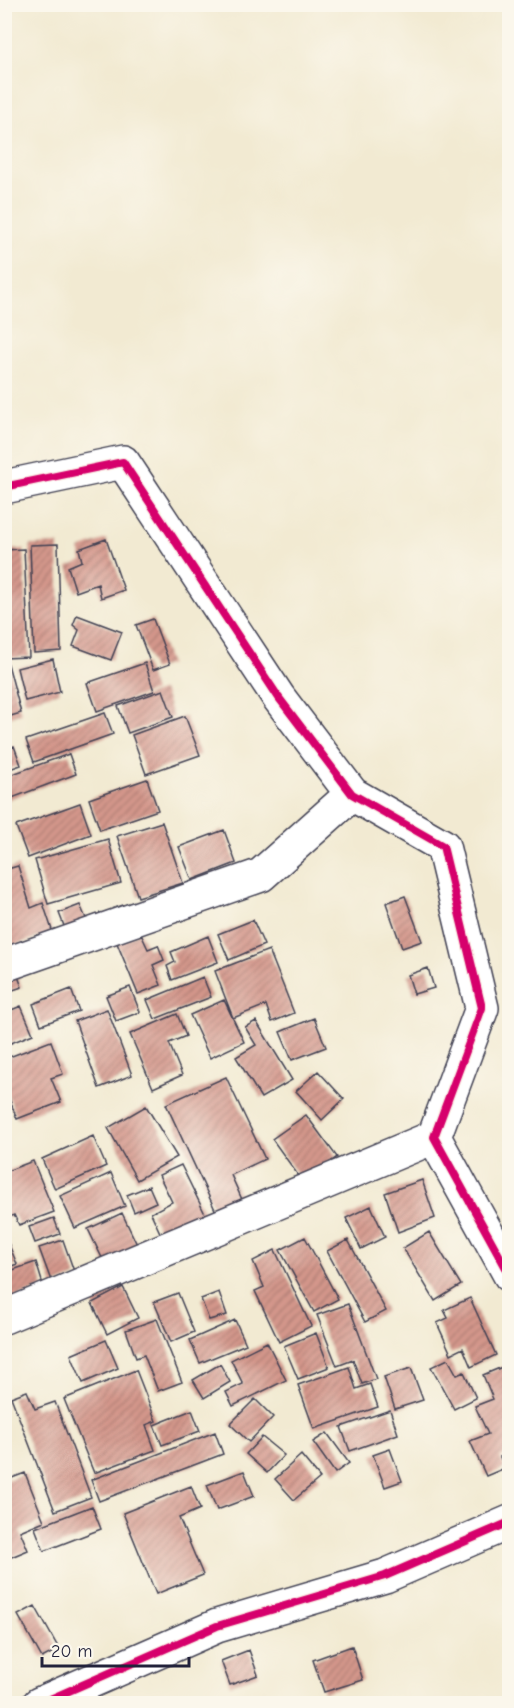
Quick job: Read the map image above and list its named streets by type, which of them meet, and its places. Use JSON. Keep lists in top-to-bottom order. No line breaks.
{"scale_bar":"20 m"}
